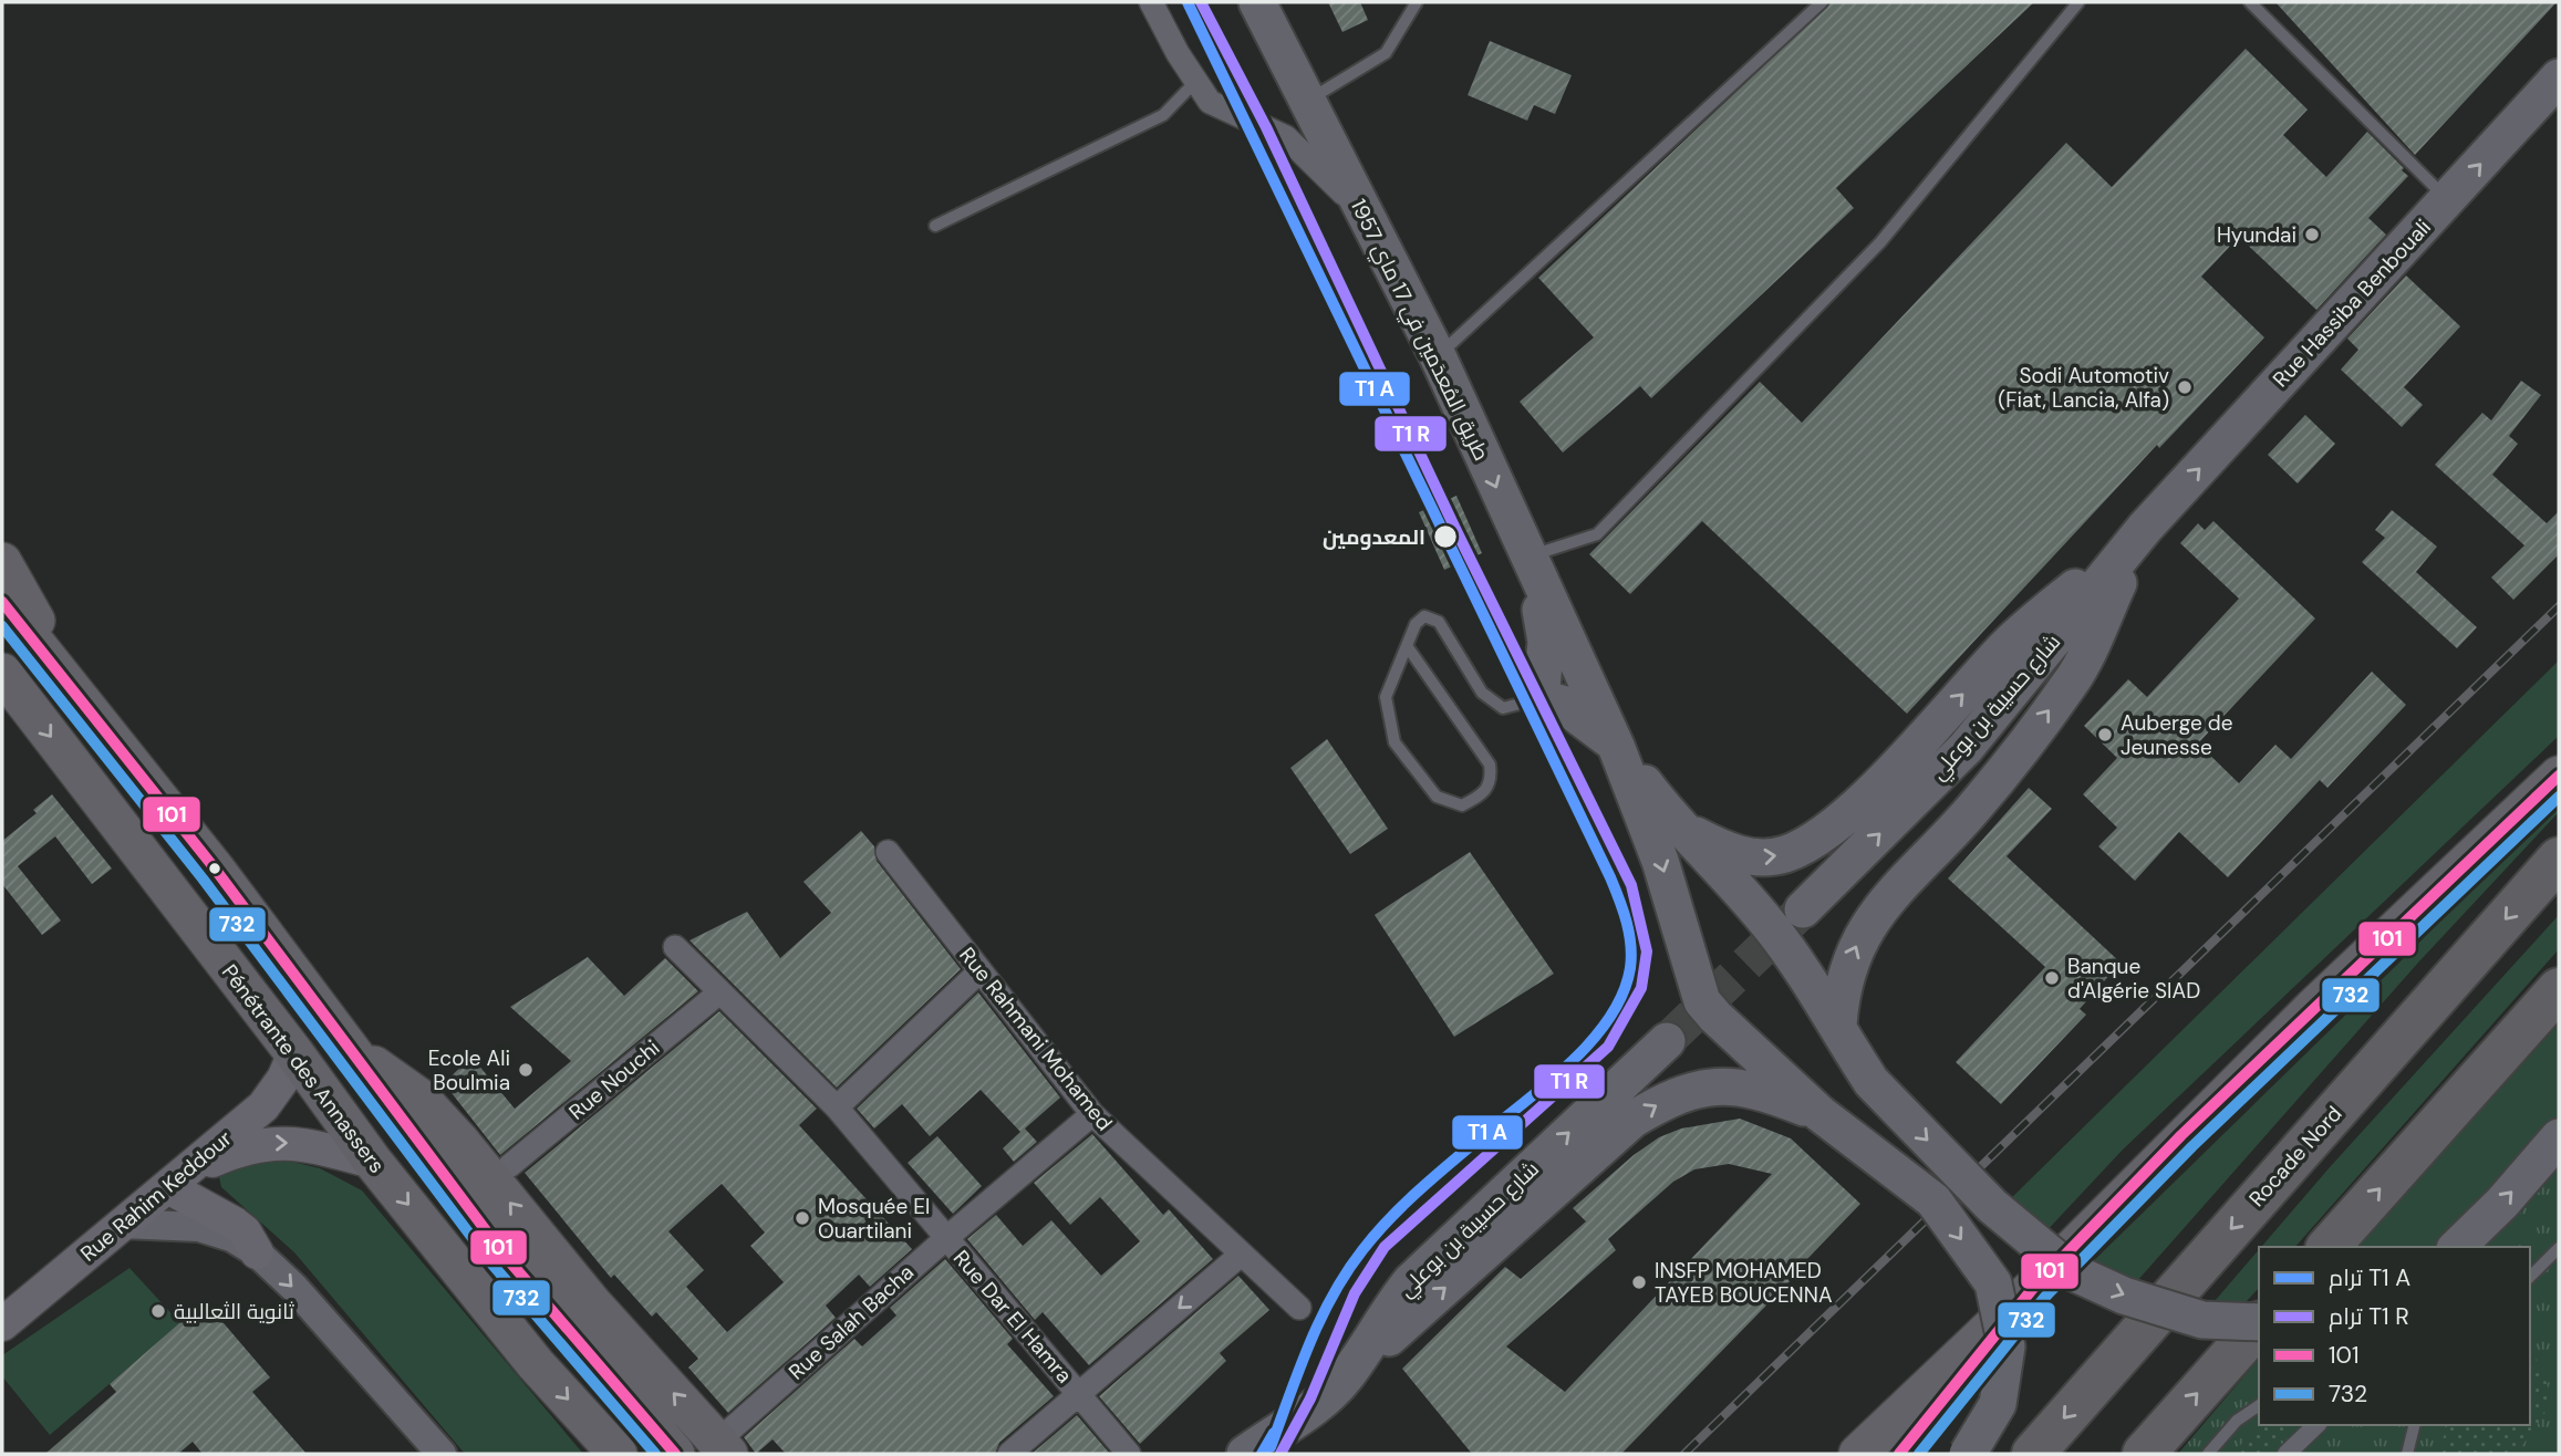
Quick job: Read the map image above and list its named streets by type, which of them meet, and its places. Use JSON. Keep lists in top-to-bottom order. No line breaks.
{"streets":{"highway":["Pénétrante des Annassers","Rocade Nord"],"main road":["Rue Hassiba Benbouali","طريق المُعدَمين في 17 ماي 1957","شارع حسيبة بن بوعلي","Rue Rahim Keddour"],"street":["Rue Rahmani Mohamed","Rue Nouchi","Rue Dar El Hamra","Rue Salah Bacha"]},"crossings":[["Rue Hassiba Benbouali","شارع حسيبة بن بوعلي"],["Rue Rahmani Mohamed","Rue Salah Bacha"],["Pénétrante des Annassers","Rue Rahim Keddour"],["Rue Nouchi","Rue Dar El Hamra"],["Rue Dar El Hamra","Rue Salah Bacha"]],"one_way":["Rue Hassiba Benbouali"],"places":["Hyundai","Sodi Automotiv (Fiat, Lancia, Alfa)","المعدومين","Auberge de Jeunesse","Banque d'Algérie SIAD","Ecole Ali Boulmia","Mosquée El Ouartilani","INSFP MOHAMED TAYEB BOUCENNA","ثانوية الثعالبية"],"lines":["transit line 101","transit line 732"],"legend":["ترام T1 A","ترام T1 R","101","732"]}
